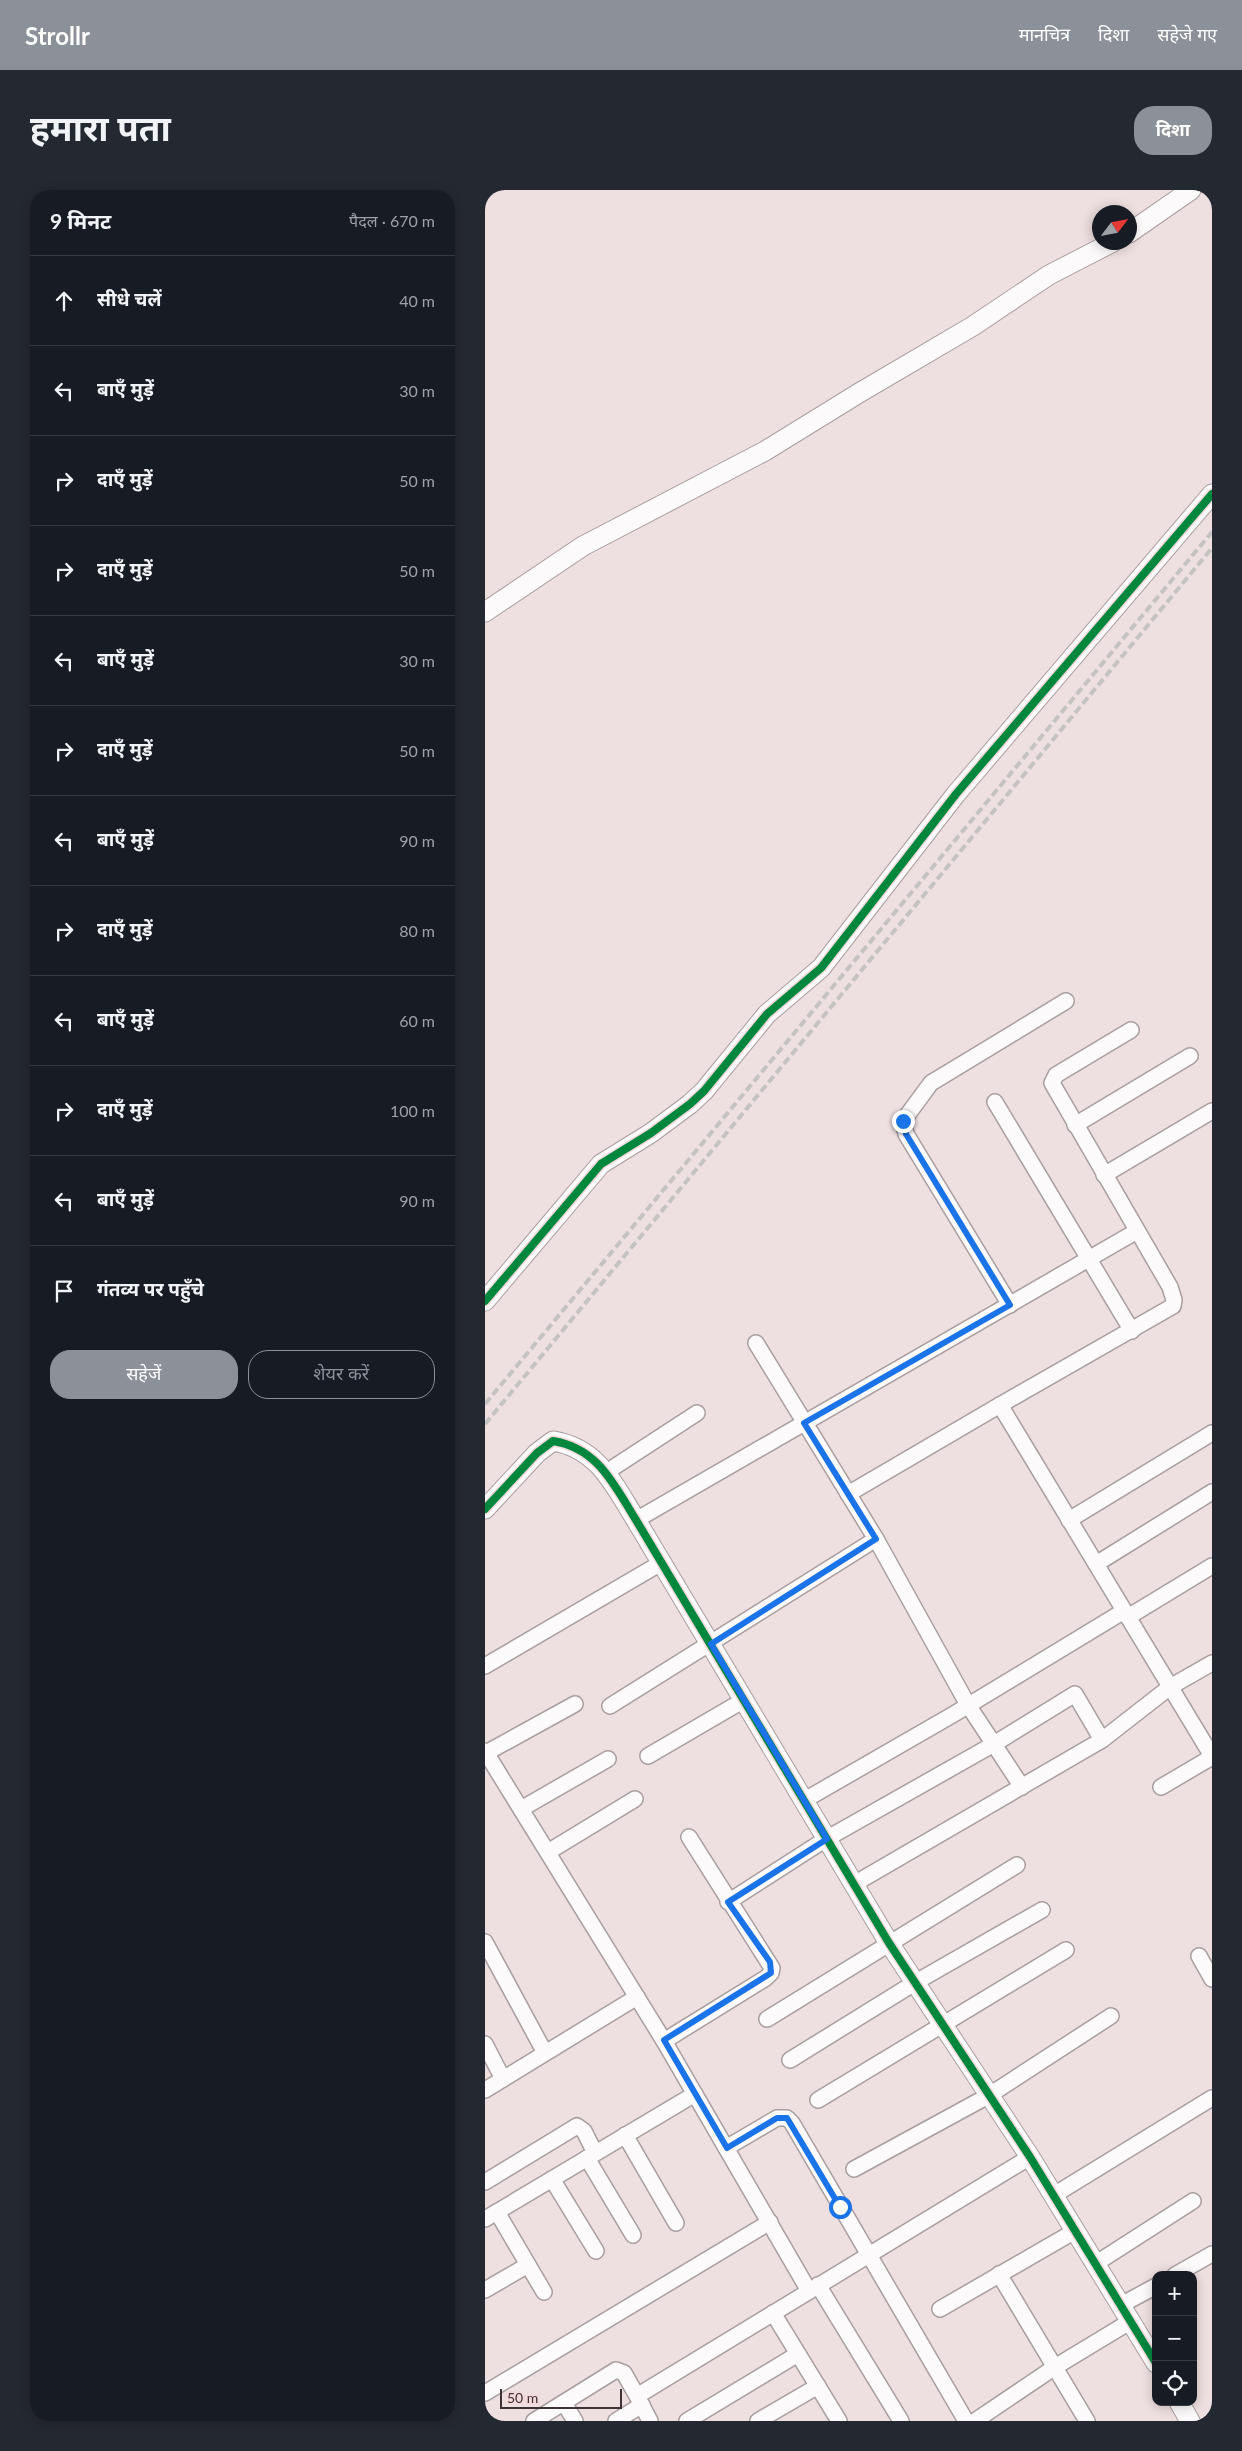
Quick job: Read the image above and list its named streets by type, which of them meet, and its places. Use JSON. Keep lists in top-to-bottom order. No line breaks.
{"scale_bar":"50 m","north":"top right","page":{"header":"Strollr","nav":["मानचित्र","दिशा","सहेजे गए"],"title":"हमारा पता","buttons":["दिशा",["सहेजें","शेयर करें"]],"heading":["9 मिनट","पैदल · 670 m"],"list":[["सीधे चलें","40 m"],["बाएँ मुड़ें","30 m"],["दाएँ मुड़ें","50 m"],["दाएँ मुड़ें","50 m"],["बाएँ मुड़ें","30 m"],["दाएँ मुड़ें","50 m"],["बाएँ मुड़ें","90 m"],["दाएँ मुड़ें","80 m"],["बाएँ मुड़ें","60 m"],["दाएँ मुड़ें","100 m"],["बाएँ मुड़ें","90 m"],"गंतव्य पर पहुँचे"],"map_buttons":["+","−"],"scale":"50 m"}}
